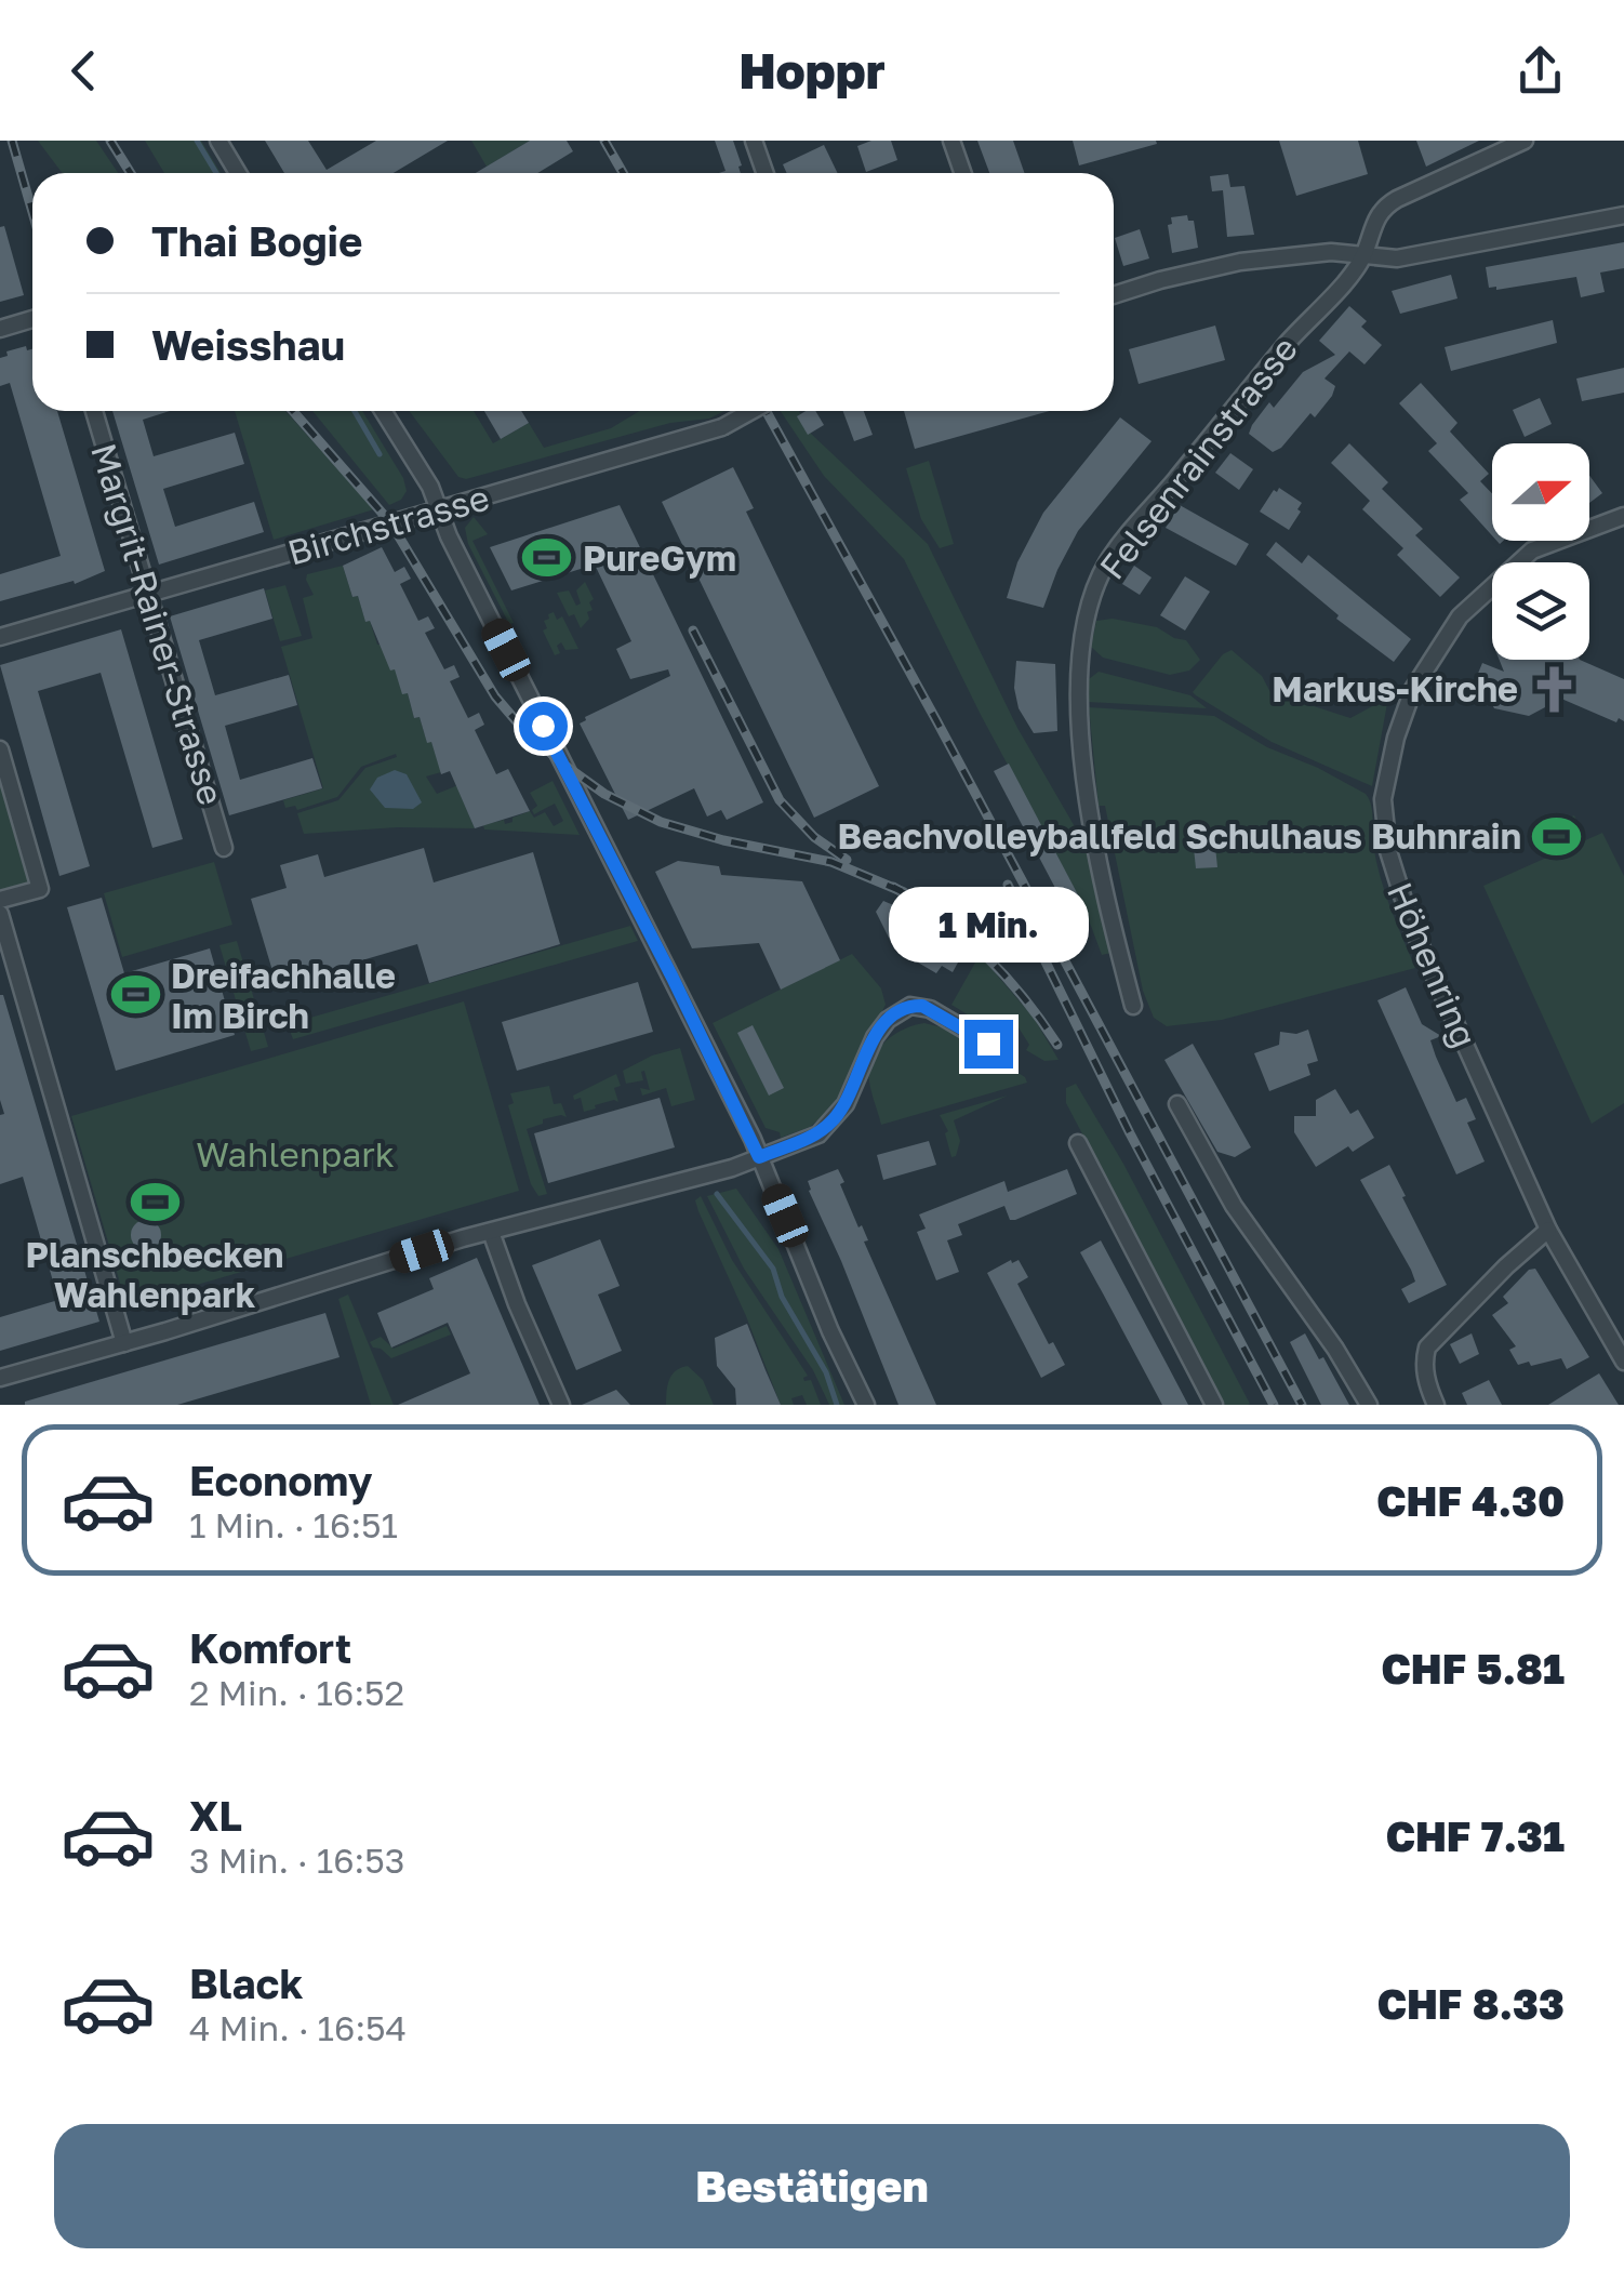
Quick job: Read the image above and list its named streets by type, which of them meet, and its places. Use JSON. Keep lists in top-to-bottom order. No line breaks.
{"streets":{"street":["Felsenrainstrasse","Birchstrasse","Margrit-Rainer-Strasse","Höhenring"]},"crossings":[["Birchstrasse","Margrit-Rainer-Strasse"]],"parks":["Wahlenpark"],"places":{"sports":["PureGym","Beachvolleyballfeld Schulhaus Buhnrain","Dreifachhalle Im Birch","Planschbecken Wahlenpark"],"church":["Markus-Kirche"]},"north":"right","page":{"header":"Hoppr","banner":["Thai Bogie","Weisshau"],"bubble":"1 Min.","list":[{"name":"Economy","note":"1 Min. · 16:51","value":"CHF 4.30"},{"name":"Komfort","note":"2 Min. · 16:52","value":"CHF 5.81"},{"name":"XL","note":"3 Min. · 16:53","value":"CHF 7.31"},{"name":"Black","note":"4 Min. · 16:54","value":"CHF 8.33"}],"buttons":"Bestätigen"}}
